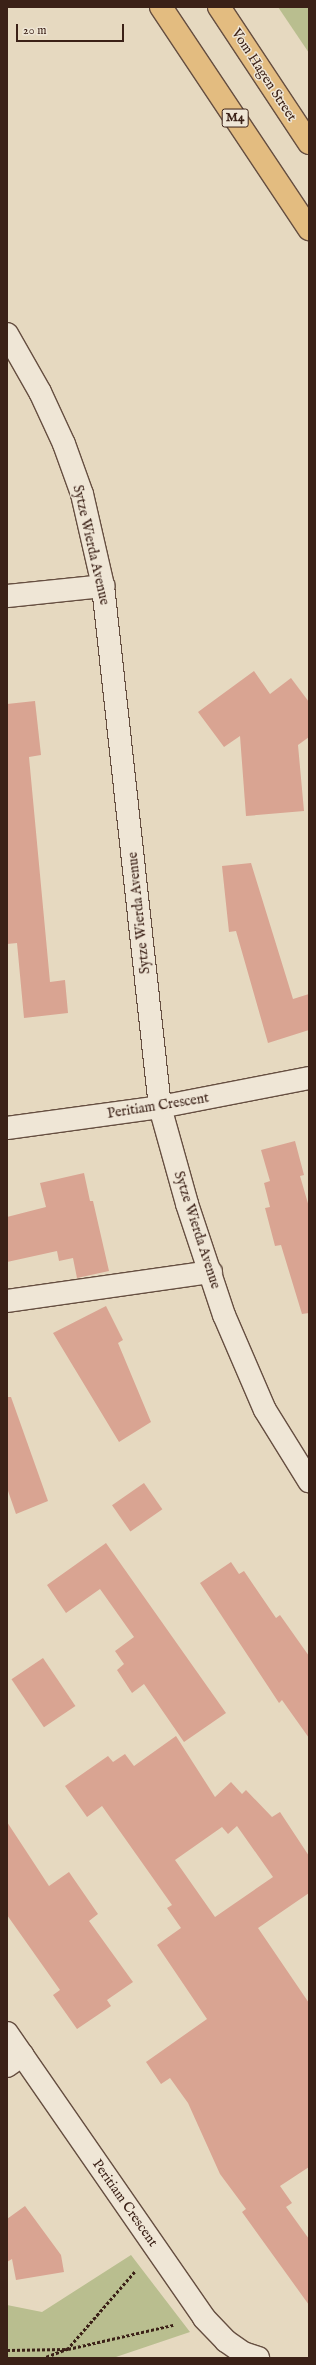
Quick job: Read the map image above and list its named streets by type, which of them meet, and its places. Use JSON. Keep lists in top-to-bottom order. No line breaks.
{"streets":{"main road":["Vom Hagen Street","M4"],"street":["Sytze Wierda Avenue","Peritiam Crescent"]},"crossings":[["Sytze Wierda Avenue","Peritiam Crescent"]],"scale_bar":"20 m"}
